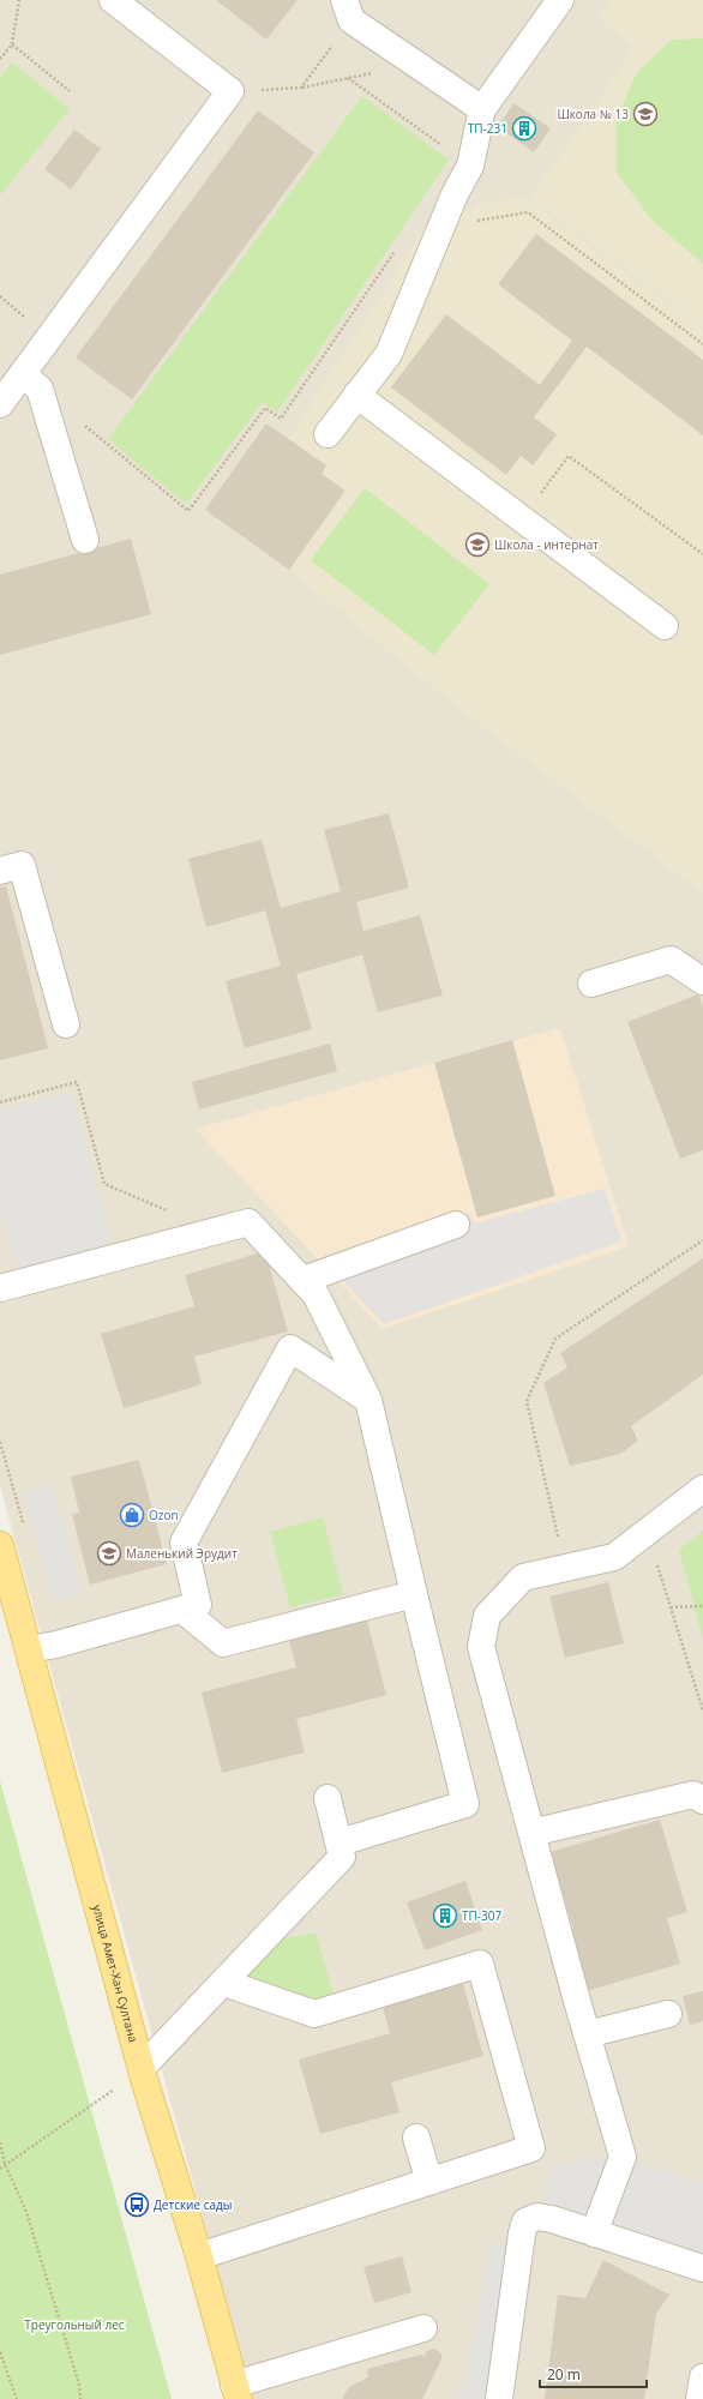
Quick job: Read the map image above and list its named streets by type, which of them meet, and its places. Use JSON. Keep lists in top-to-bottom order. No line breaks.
{"streets":{"main road":["улица Амет-Хан Султана"]},"parks":["Треугольный лес"],"places":{"school or university":["Школа № 13","Школа - интернат","Маленький Эрудит"],"building":["ТП-231","ТП-307"],"shop":["Ozon"],"bus stop":["Детские сады"]},"scale_bar":"20 m"}
